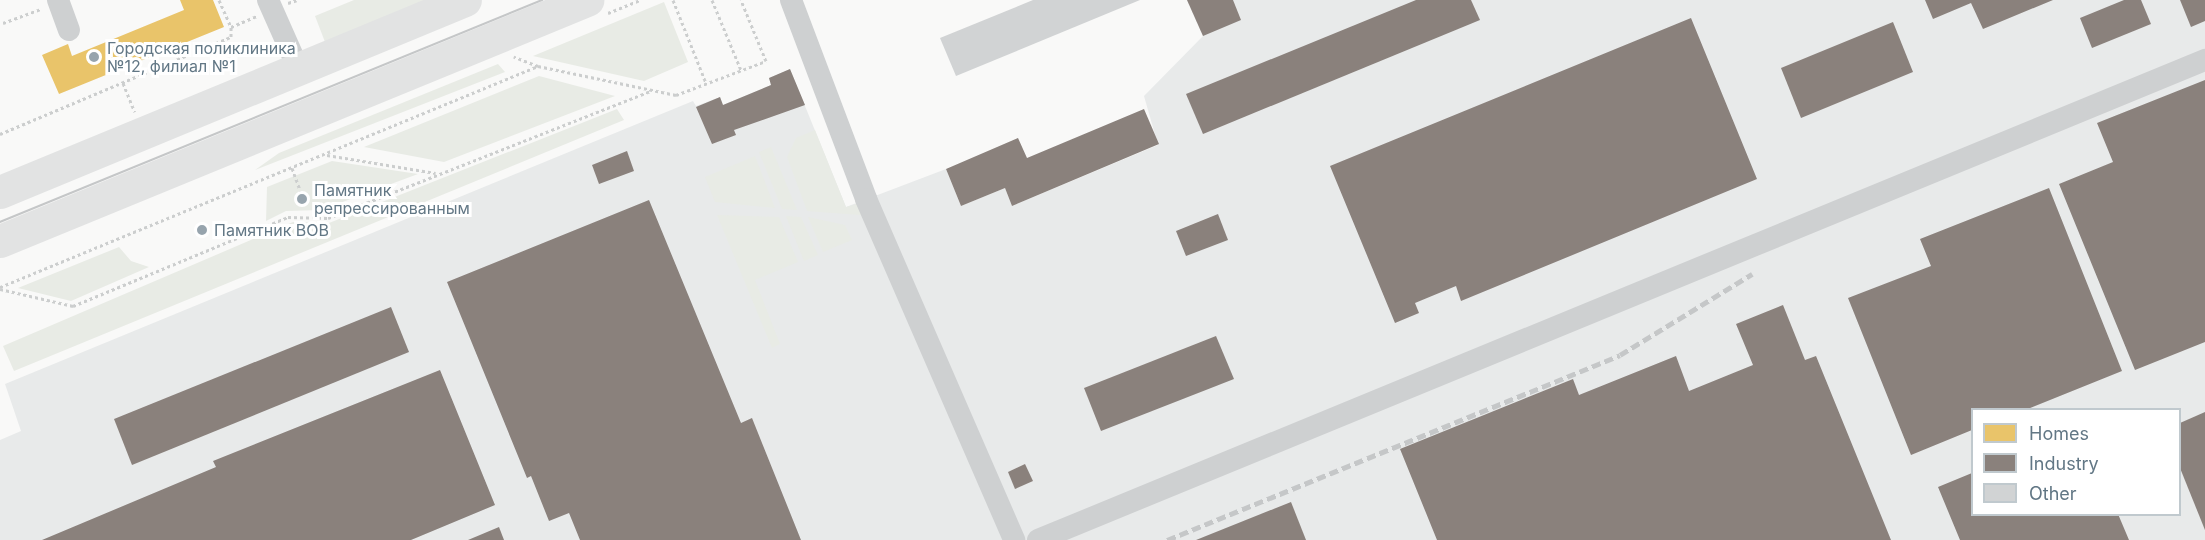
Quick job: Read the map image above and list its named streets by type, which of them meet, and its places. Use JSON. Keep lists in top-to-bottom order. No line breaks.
{"places":["Городская поликлиника №12, филиал №1","Памятник репрессированным","Памятник ВОВ"],"legend":["Homes","Industry","Other"]}
